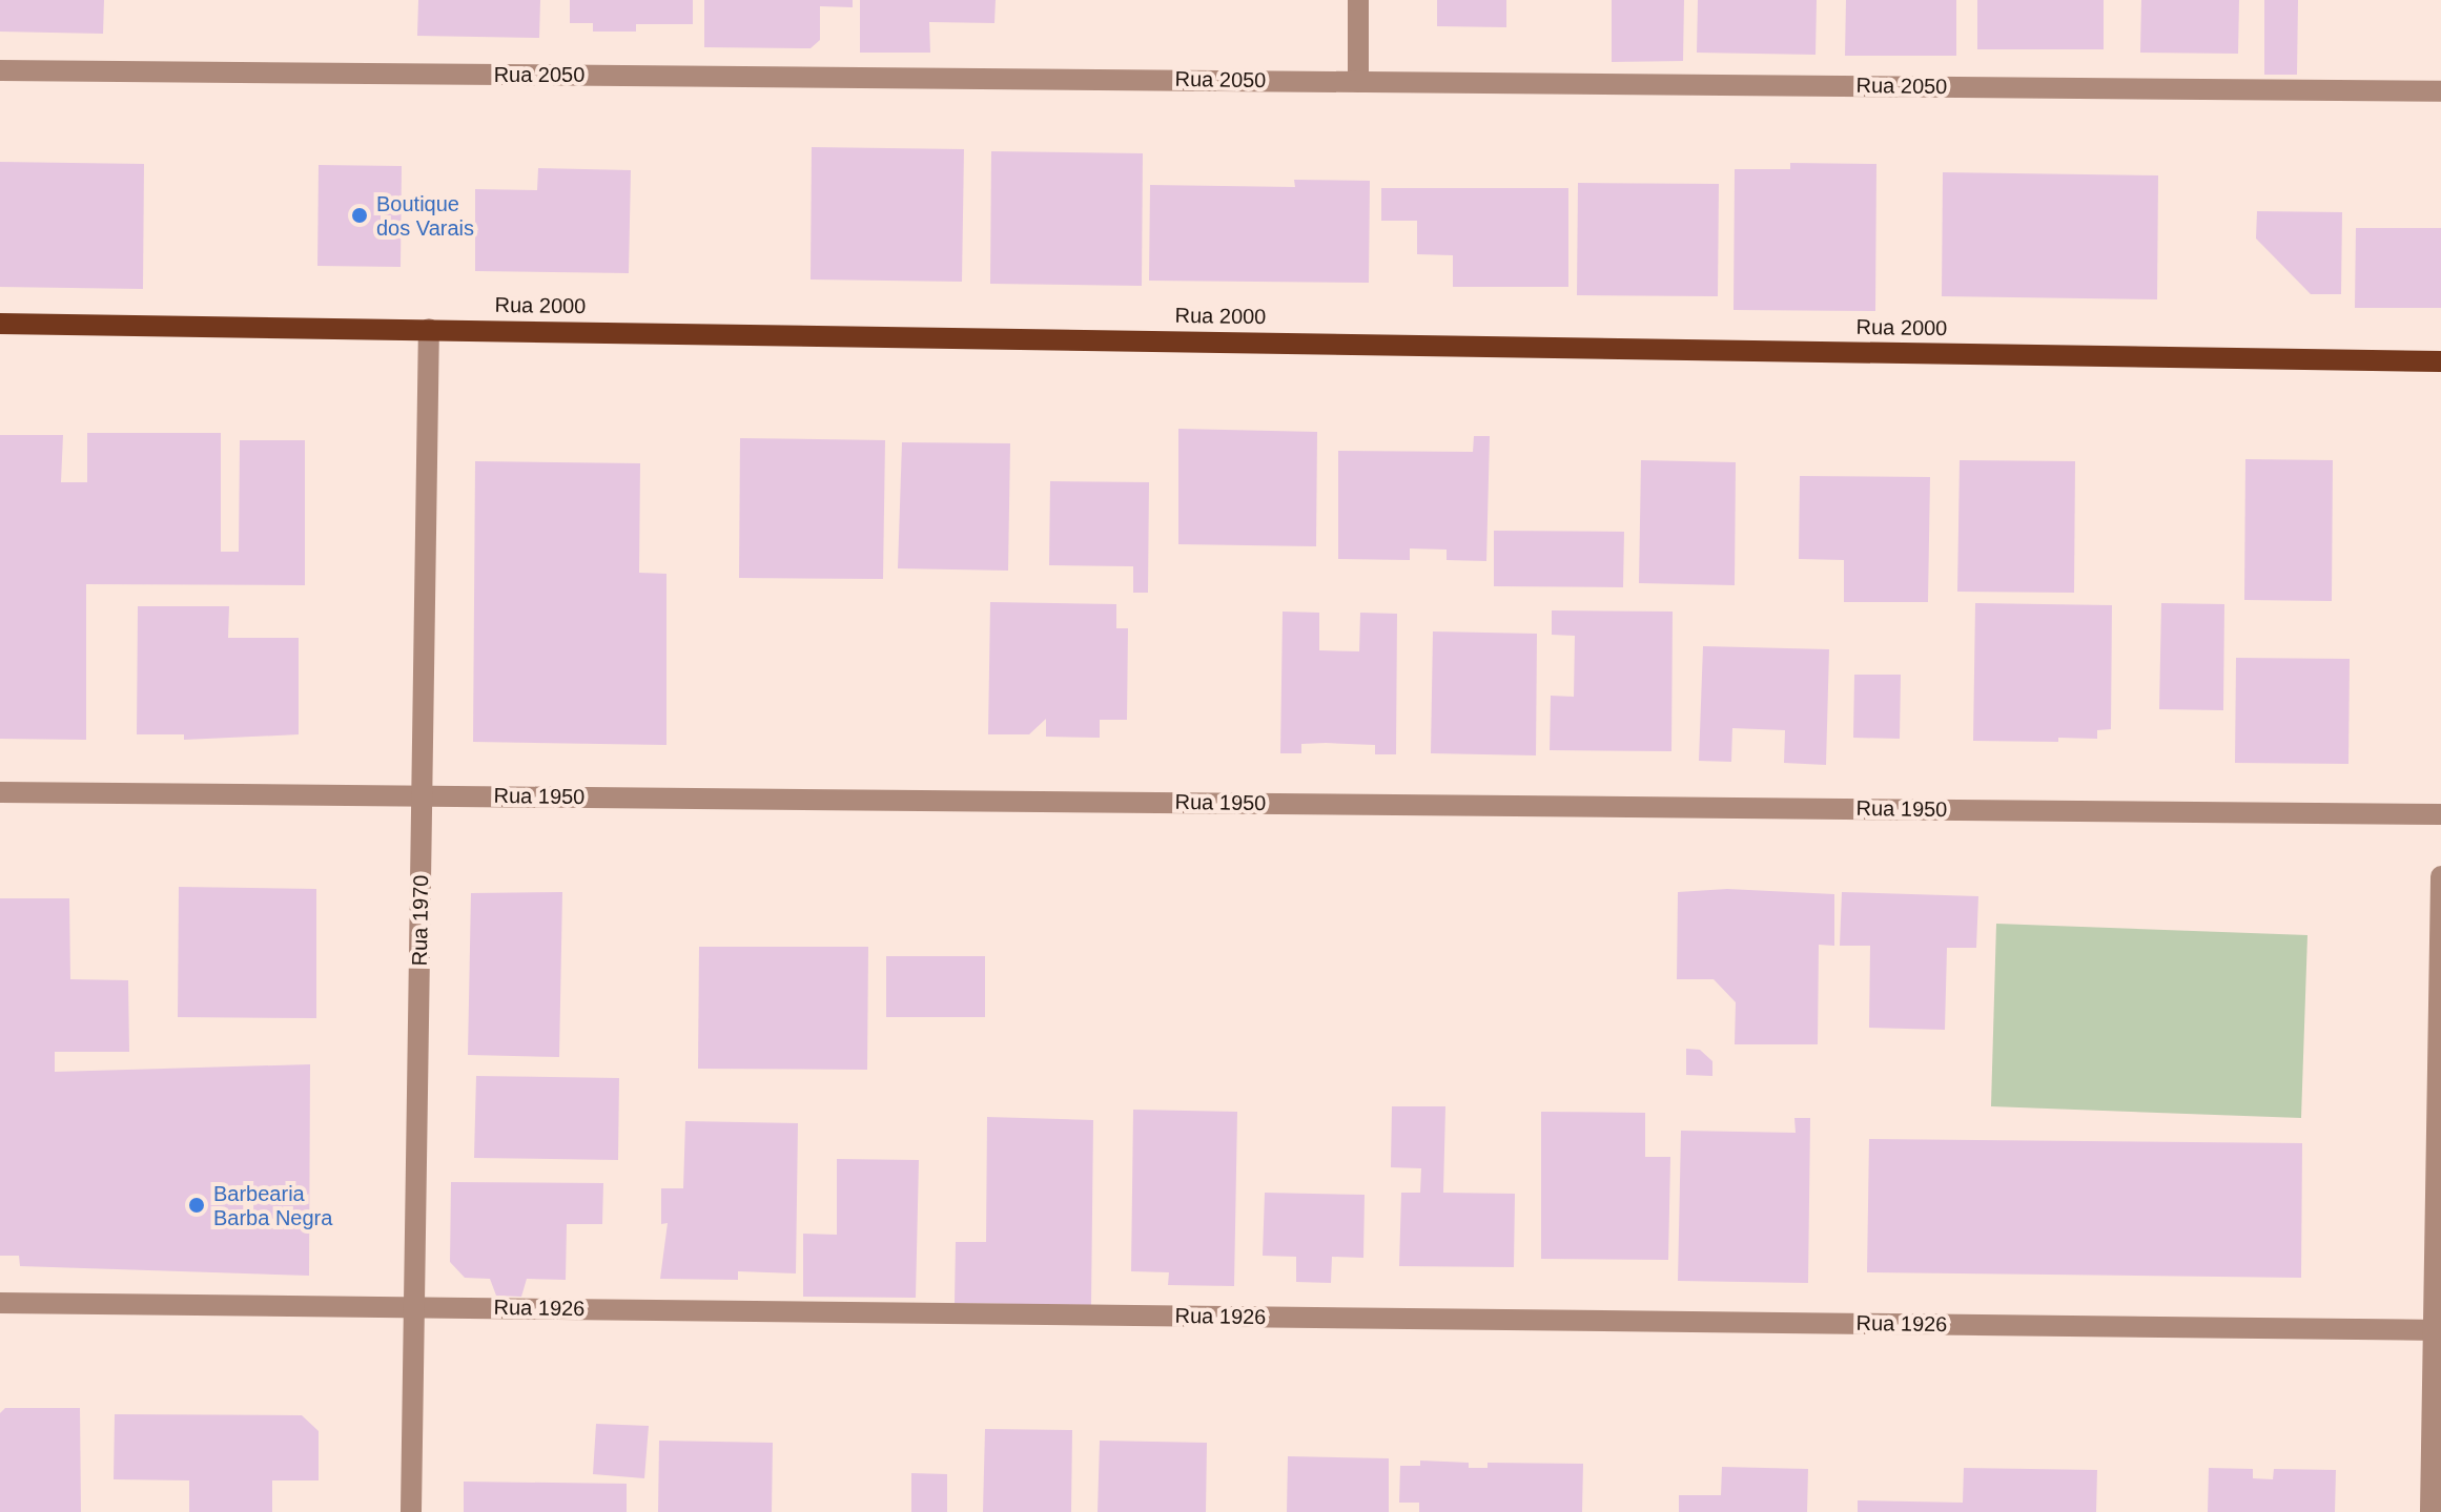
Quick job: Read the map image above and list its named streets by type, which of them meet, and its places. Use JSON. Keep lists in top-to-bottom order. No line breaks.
{"streets":{"main road":["Rua 2000"],"street":["Rua 2050","Rua 1950","Rua 1970","Rua 1926"]},"crossings":[["Rua 2000","Rua 1970"],["Rua 1950","Rua 1970"],["Rua 1970","Rua 1926"]],"places":["Boutique dos Varais","Barbearia Barba Negra"]}
